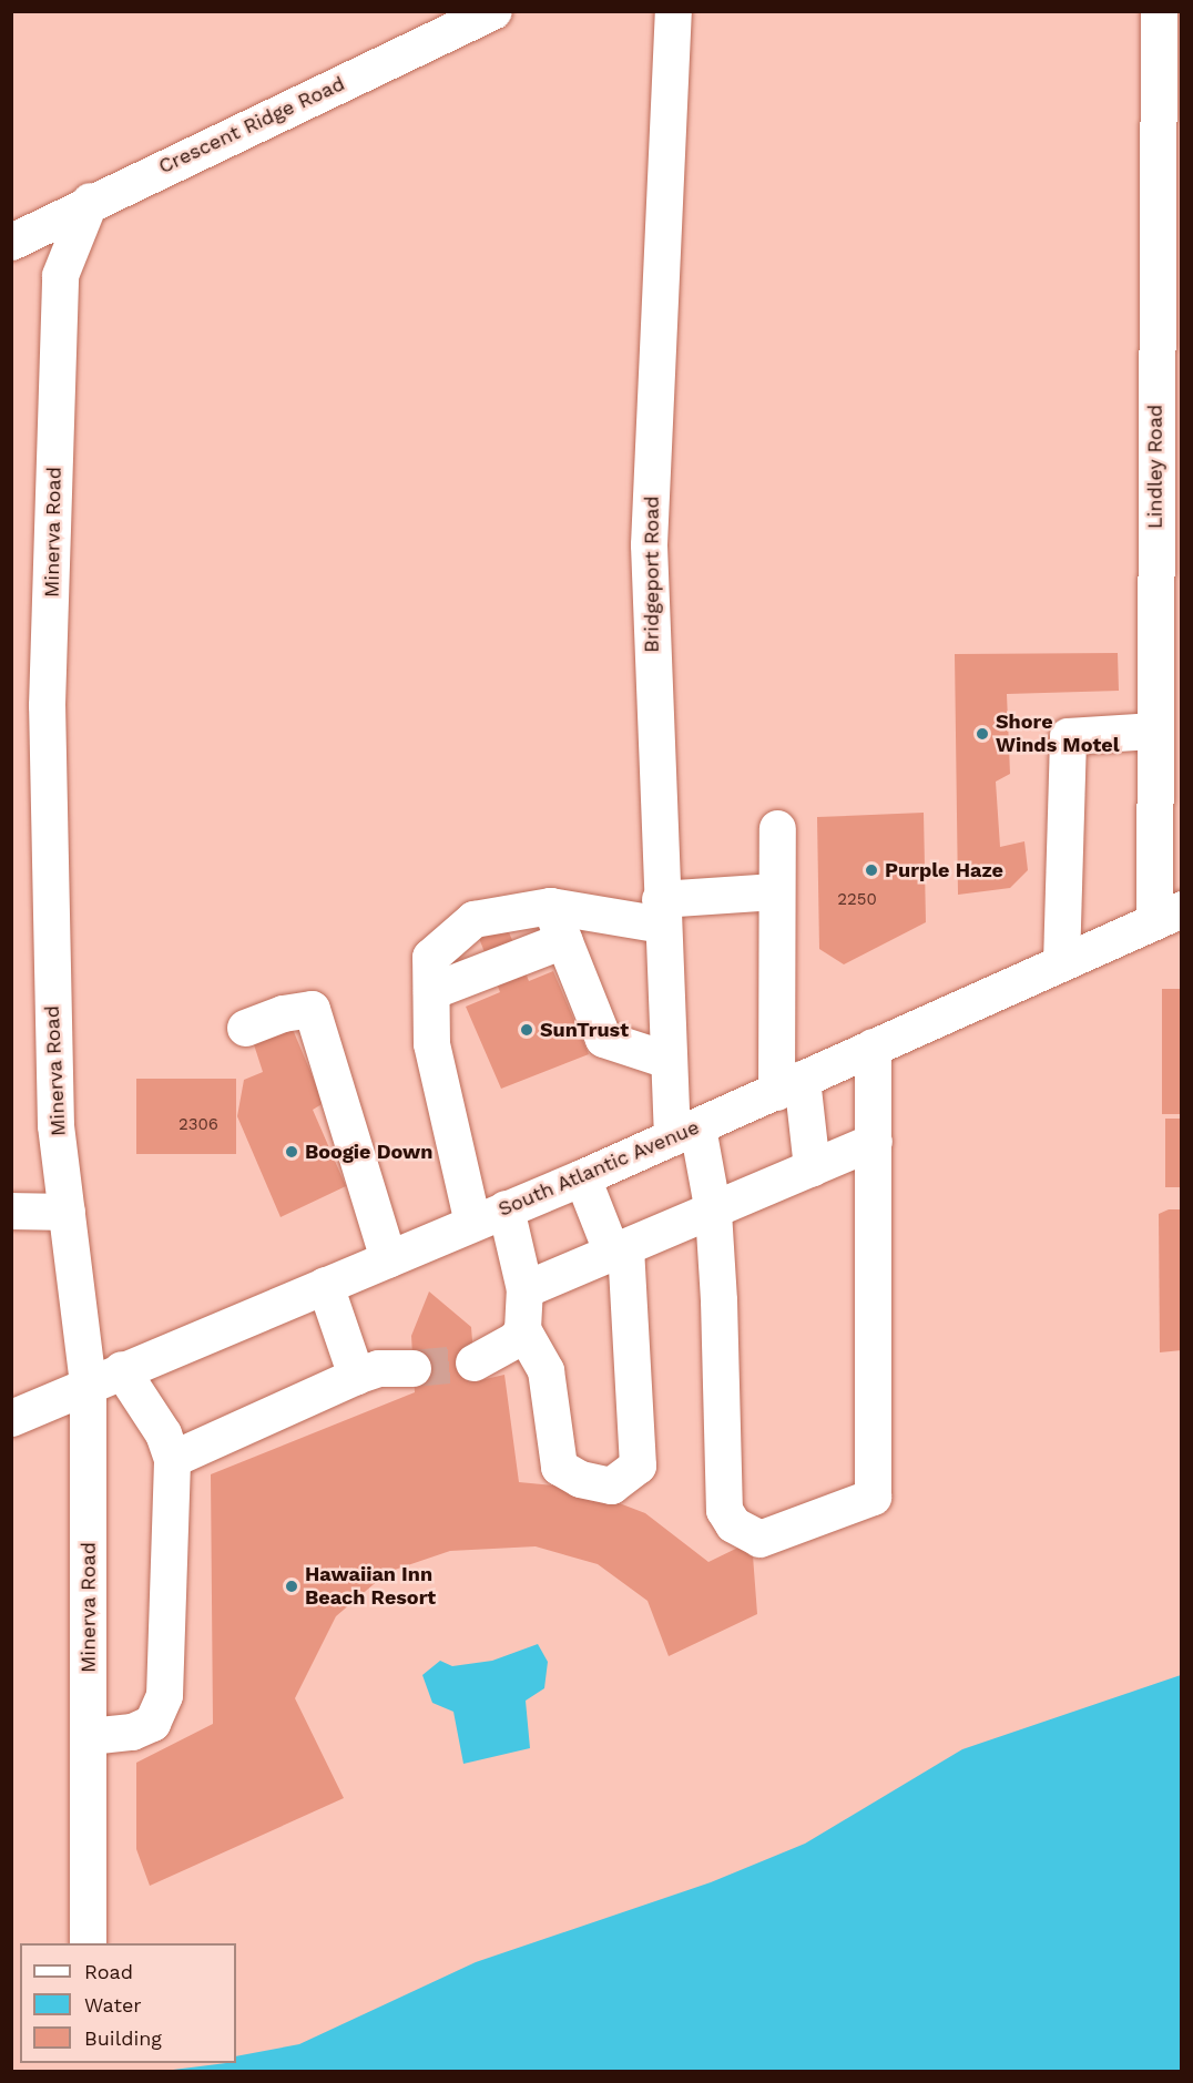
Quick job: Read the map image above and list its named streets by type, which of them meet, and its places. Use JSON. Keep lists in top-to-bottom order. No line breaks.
{"streets":{"street":["Crescent Ridge Road","Lindley Road","Minerva Road","Bridgeport Road","South Atlantic Avenue"]},"crossings":[["Crescent Ridge Road","Minerva Road"],["Lindley Road","South Atlantic Avenue"],["Minerva Road","South Atlantic Avenue"],["Bridgeport Road","South Atlantic Avenue"]],"places":["Shore Winds Motel","Purple Haze","SunTrust","Boogie Down","Hawaiian Inn Beach Resort"],"house_numbers":["2250","2306"],"legend":["Road","Water","Building"]}
